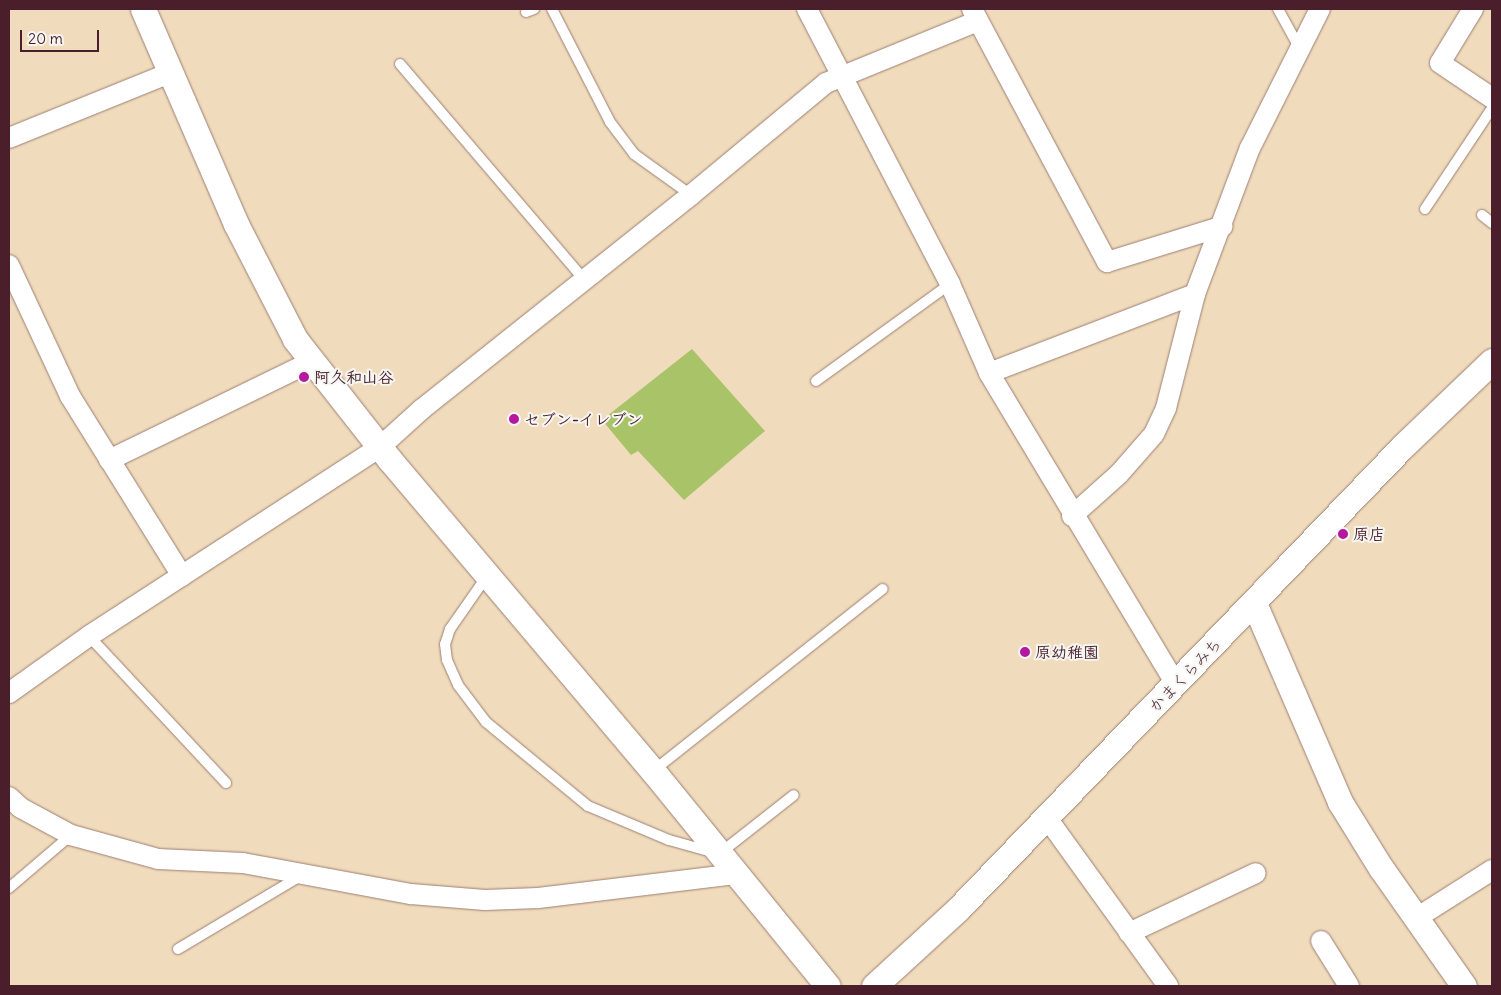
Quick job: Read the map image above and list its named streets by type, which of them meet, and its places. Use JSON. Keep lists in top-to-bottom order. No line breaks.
{"streets":{"street":["かまくらみち"]},"places":["阿久和山谷","セブン-イレブン","原店","原幼稚園"],"scale_bar":"20 m"}
